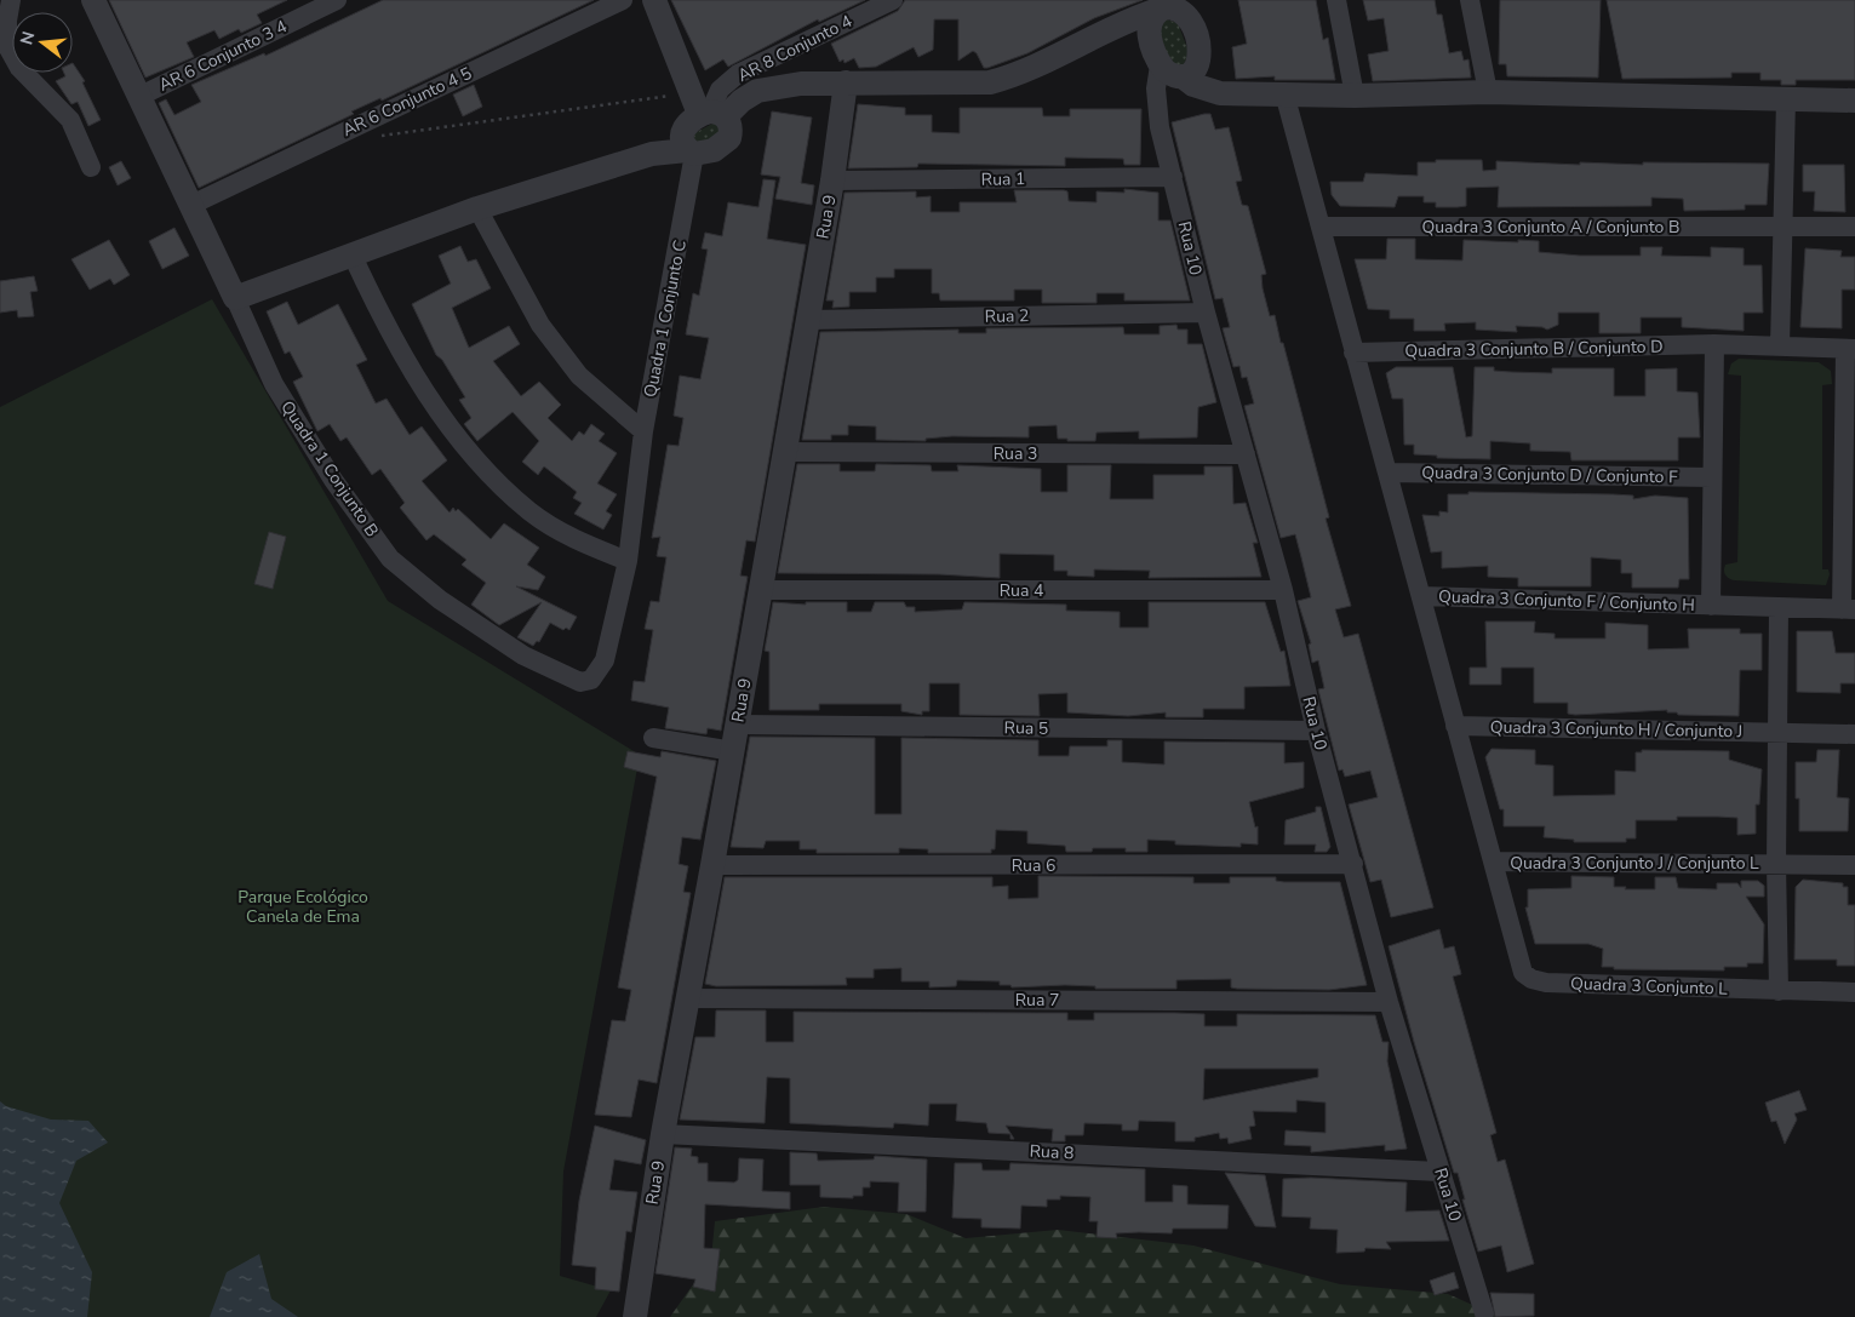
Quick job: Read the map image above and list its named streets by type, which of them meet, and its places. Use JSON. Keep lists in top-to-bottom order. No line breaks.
{"streets":{"street":["AR 8 Conjunto 4","AR 6 Conjunto 3 4","AR 6 Conjunto 4 5","Rua 1","Rua 9","Quadra 3 Conjunto A / Conjunto B","Rua 10","Rua 2","Quadra 1 Conjunto C","Quadra 3 Conjunto B / Conjunto D","Rua 3","Quadra 1 Conjunto B","Quadra 3 Conjunto D / Conjunto F","Rua 4","Quadra 3 Conjunto F / Conjunto H","Rua 5","Quadra 3 Conjunto H / Conjunto J","Quadra 3 Conjunto J / Conjunto L","Rua 6","Quadra 3 Conjunto L","Rua 7","Rua 8"]},"crossings":[["Rua 1","Rua 9"],["Rua 1","Rua 10"],["Rua 9","Rua 2"],["Rua 9","Rua 3"],["Rua 9","Rua 4"],["Rua 9","Rua 5"],["Rua 9","Rua 6"],["Rua 9","Rua 7"],["Rua 9","Rua 8"],["Rua 10","Rua 2"],["Rua 10","Rua 3"],["Rua 10","Rua 4"],["Rua 10","Rua 5"],["Rua 10","Rua 6"],["Rua 10","Rua 7"],["Rua 10","Rua 8"],["Quadra 1 Conjunto C","Quadra 1 Conjunto B"],["Quadra 3 Conjunto J / Conjunto L","Quadra 3 Conjunto L"]],"parks":["Parque Ecológico Canela de Ema"],"north":"left"}
